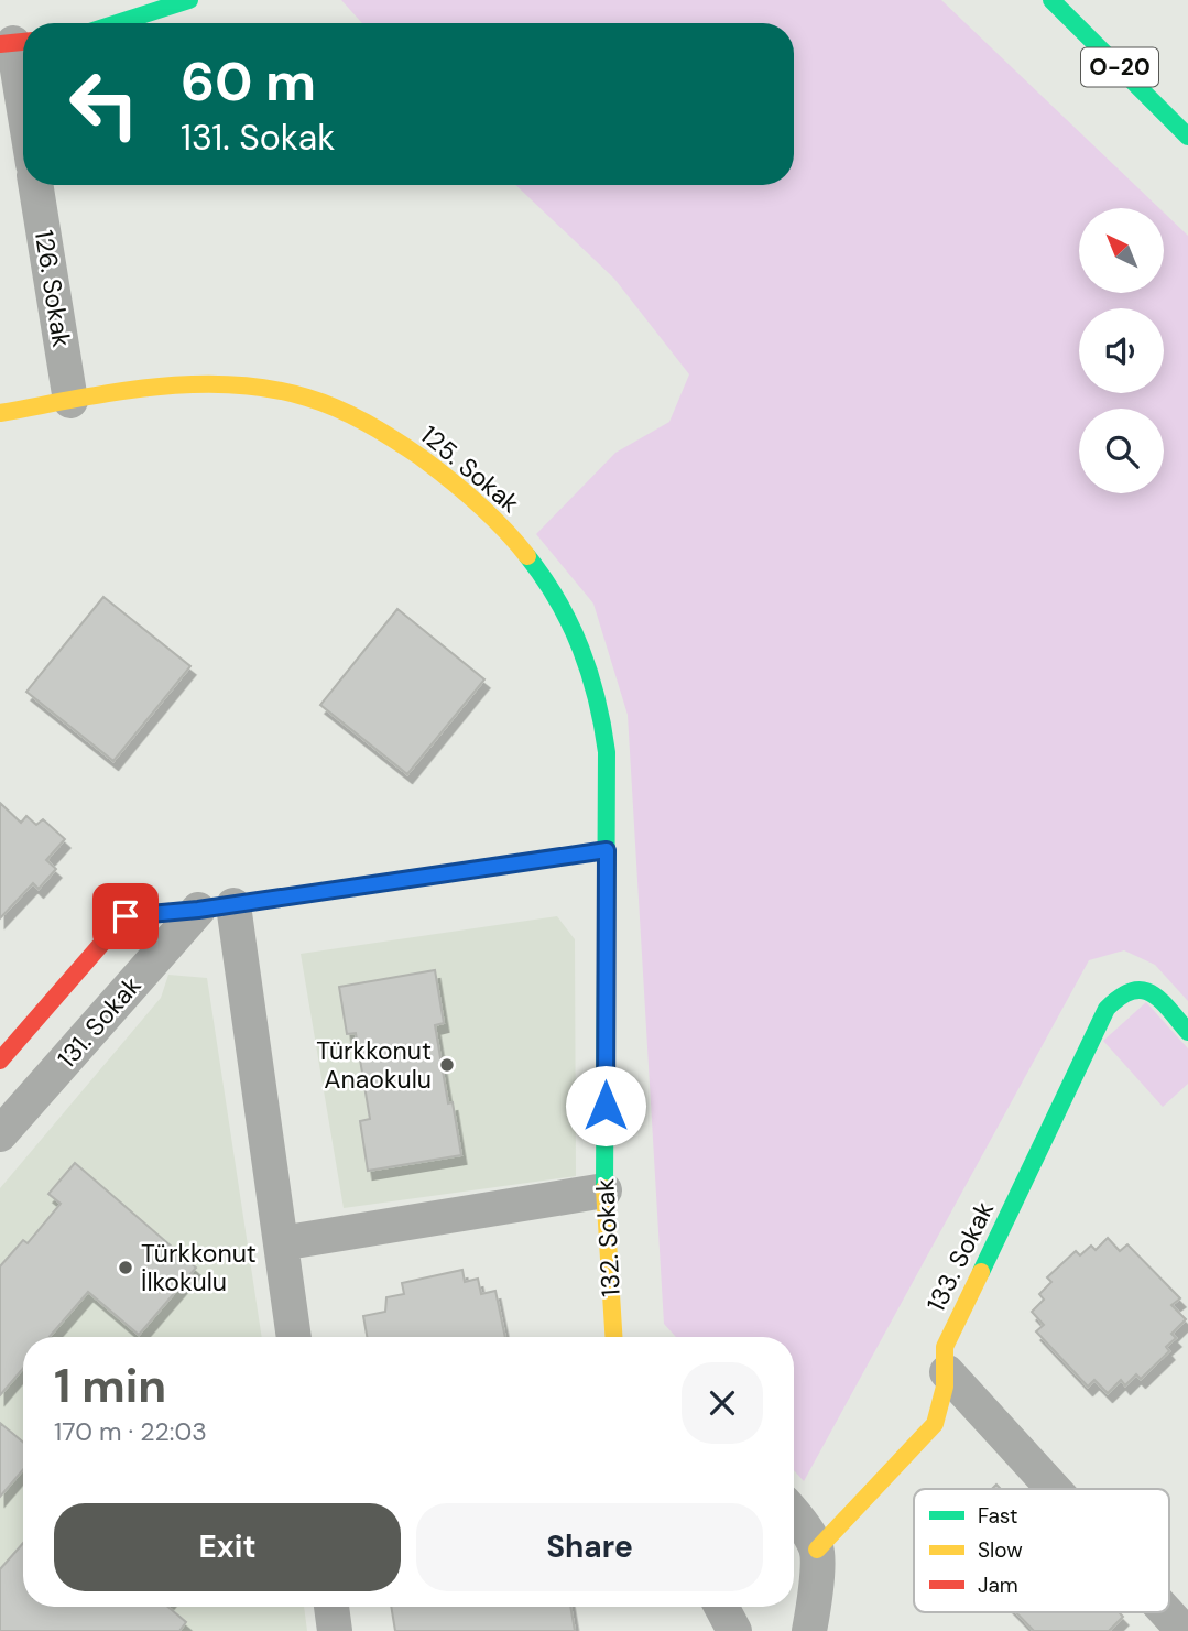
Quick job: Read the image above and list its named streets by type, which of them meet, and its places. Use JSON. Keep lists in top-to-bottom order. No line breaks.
{"streets":{"main road":["O-20","125. Sokak","131. Sokak","132. Sokak","133. Sokak"],"street":["126. Sokak"]},"crossings":[["126. Sokak","125. Sokak"],["125. Sokak","131. Sokak"],["125. Sokak","132. Sokak"],["131. Sokak","132. Sokak"]],"places":["Türkkonut Anaokulu","Türkkonut İlkokulu"],"legend":["Fast","Slow","Jam"],"north":"top left","page":{"turn":["60 m","131. Sokak"],"heading":["1 min","170 m · 22:03"],"buttons":["Exit","Share"]}}
